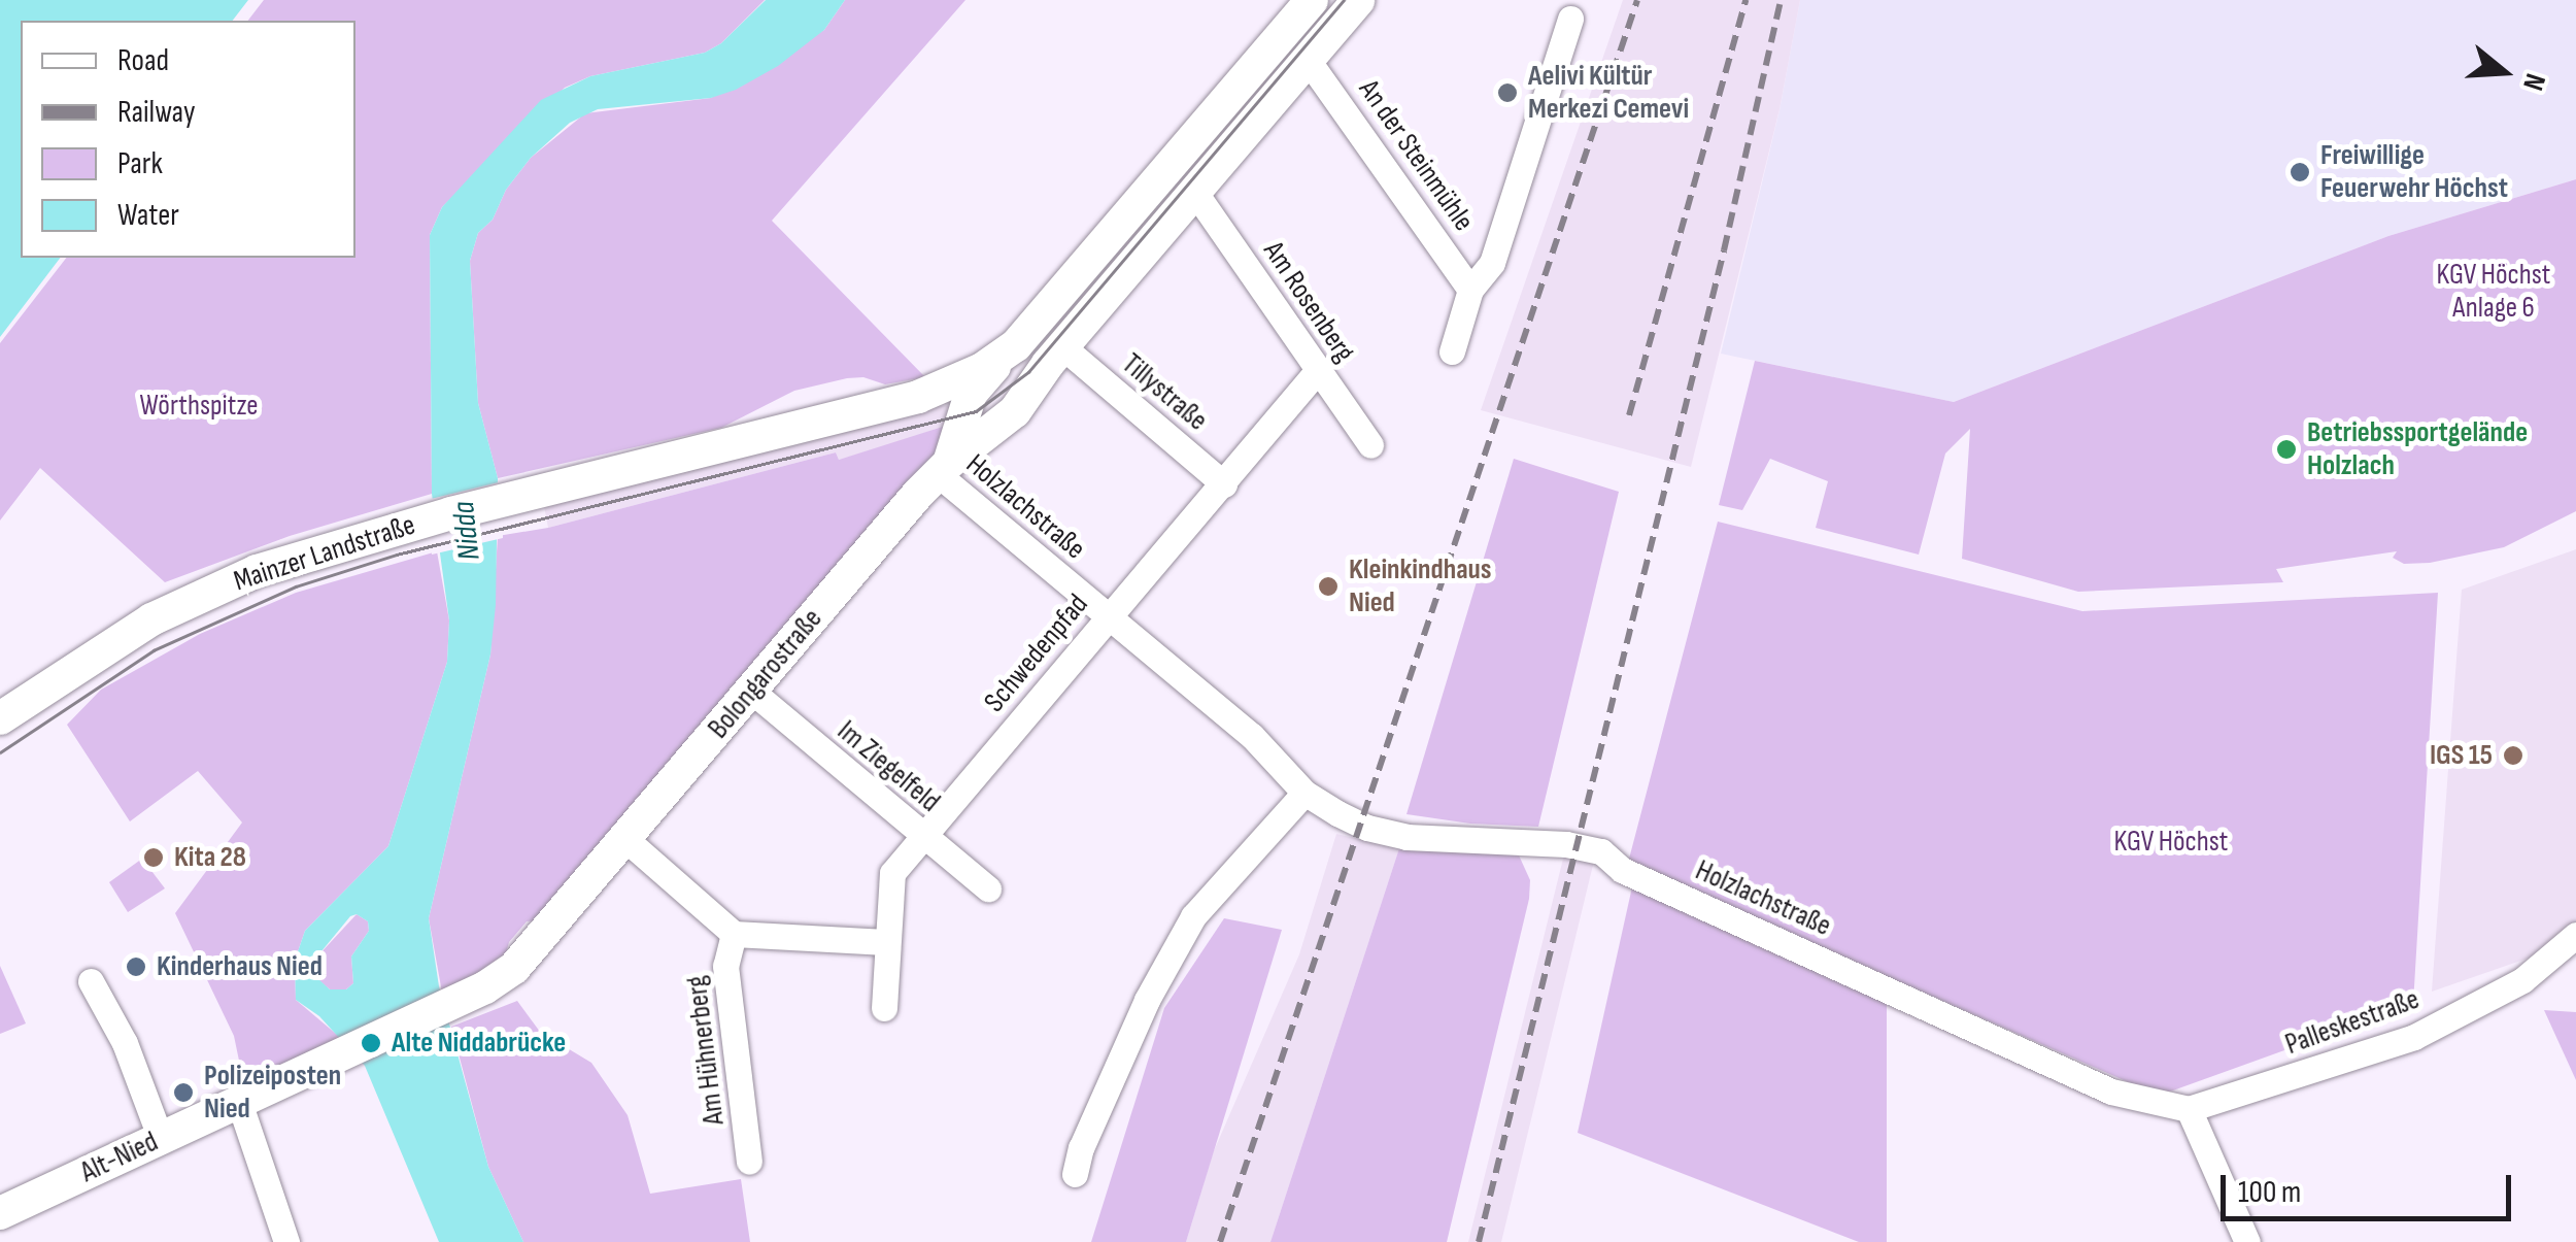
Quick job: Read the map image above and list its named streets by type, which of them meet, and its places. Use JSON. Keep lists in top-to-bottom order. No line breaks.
{"streets":{"main road":["Mainzer Landstraße","Bolongarostraße","Alt-Nied"],"street":["An der Steinmühle","Am Rosenberg","Tillystraße","Holzlachstraße","Schwedenpfad","Im Ziegelfeld","Palleskestraße","Am Hühnerberg"]},"crossings":[["Am Rosenberg","Schwedenpfad"],["Tillystraße","Schwedenpfad"],["Holzlachstraße","Schwedenpfad"],["Holzlachstraße","Bolongarostraße"],["Holzlachstraße","Palleskestraße"],["Schwedenpfad","Im Ziegelfeld"],["Bolongarostraße","Im Ziegelfeld"],["Bolongarostraße","Alt-Nied"]],"water":["Nidda"],"parks":["KGV Höchst Anlage 6","Wörthspitze","KGV Höchst"],"places":["Aelivi Kültür Merkezi Cemevi","Freiwillige Feuerwehr Höchst","Betriebssportgelände Holzlach","Kleinkindhaus Nied","IGS 15","Kita 28","Kinderhaus Nied","Alte Niddabrücke","Polizeiposten Nied"],"legend":["Road","Railway","Park","Water"],"scale_bar":"100 m","north":"right"}
